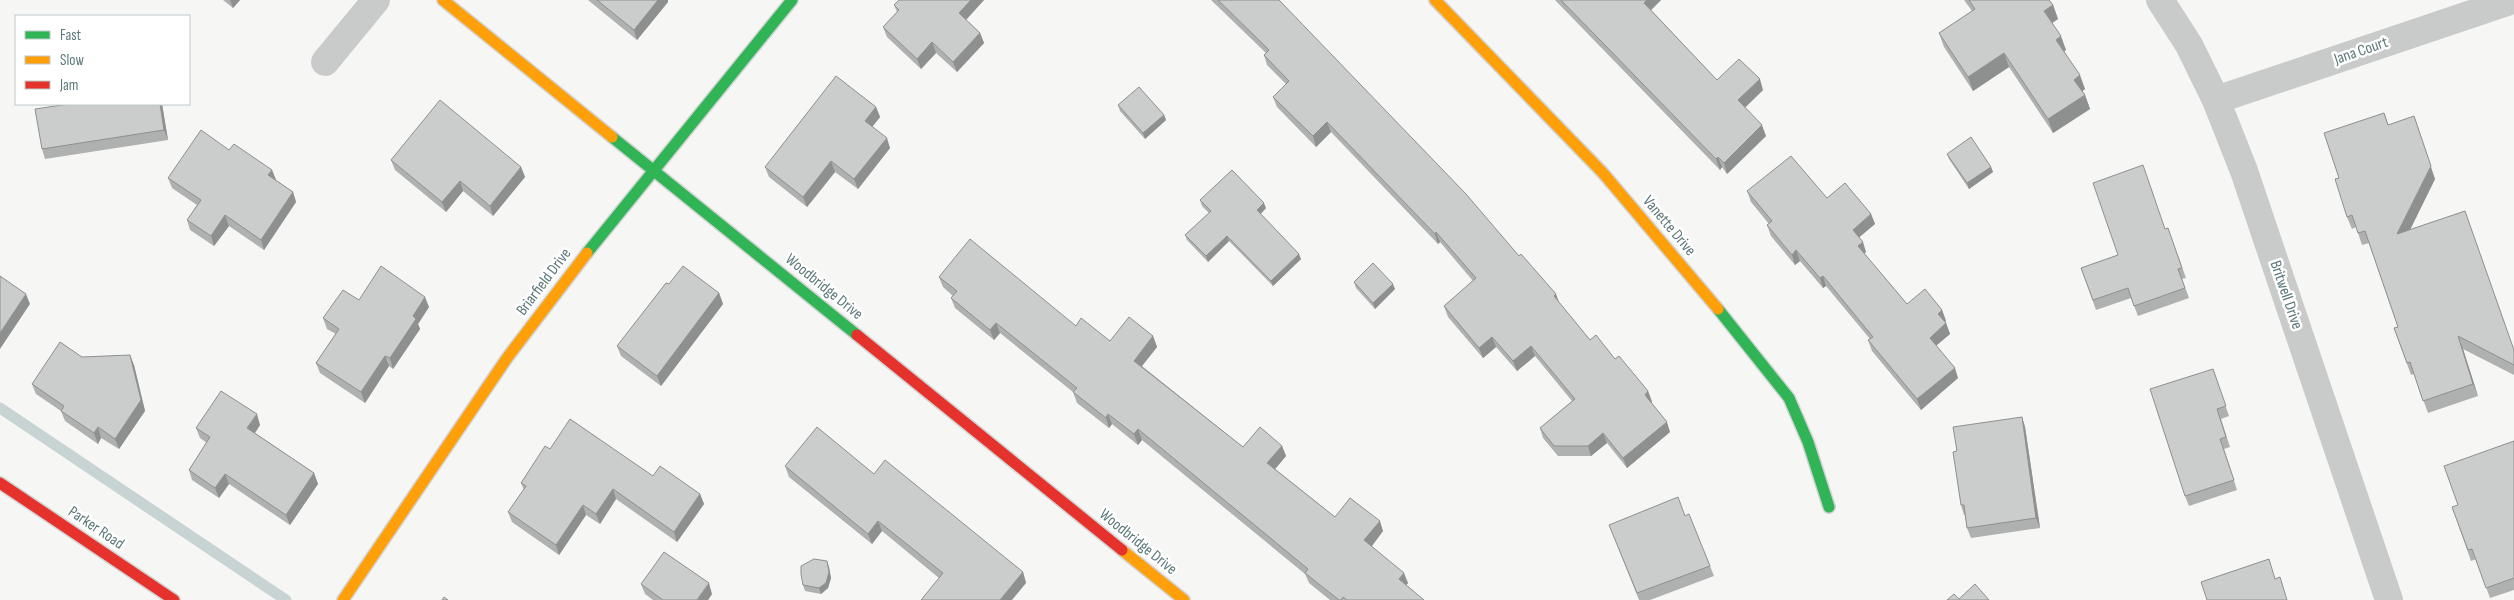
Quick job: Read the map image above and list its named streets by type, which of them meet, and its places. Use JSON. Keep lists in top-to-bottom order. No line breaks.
{"streets":{"street":["Jana Court","Vanette Drive","Briarfield Drive","Woodbridge Drive","Britwell Drive","Parker Road"]},"crossings":[["Jana Court","Britwell Drive"],["Briarfield Drive","Woodbridge Drive"]],"legend":["Fast","Slow","Jam"]}
